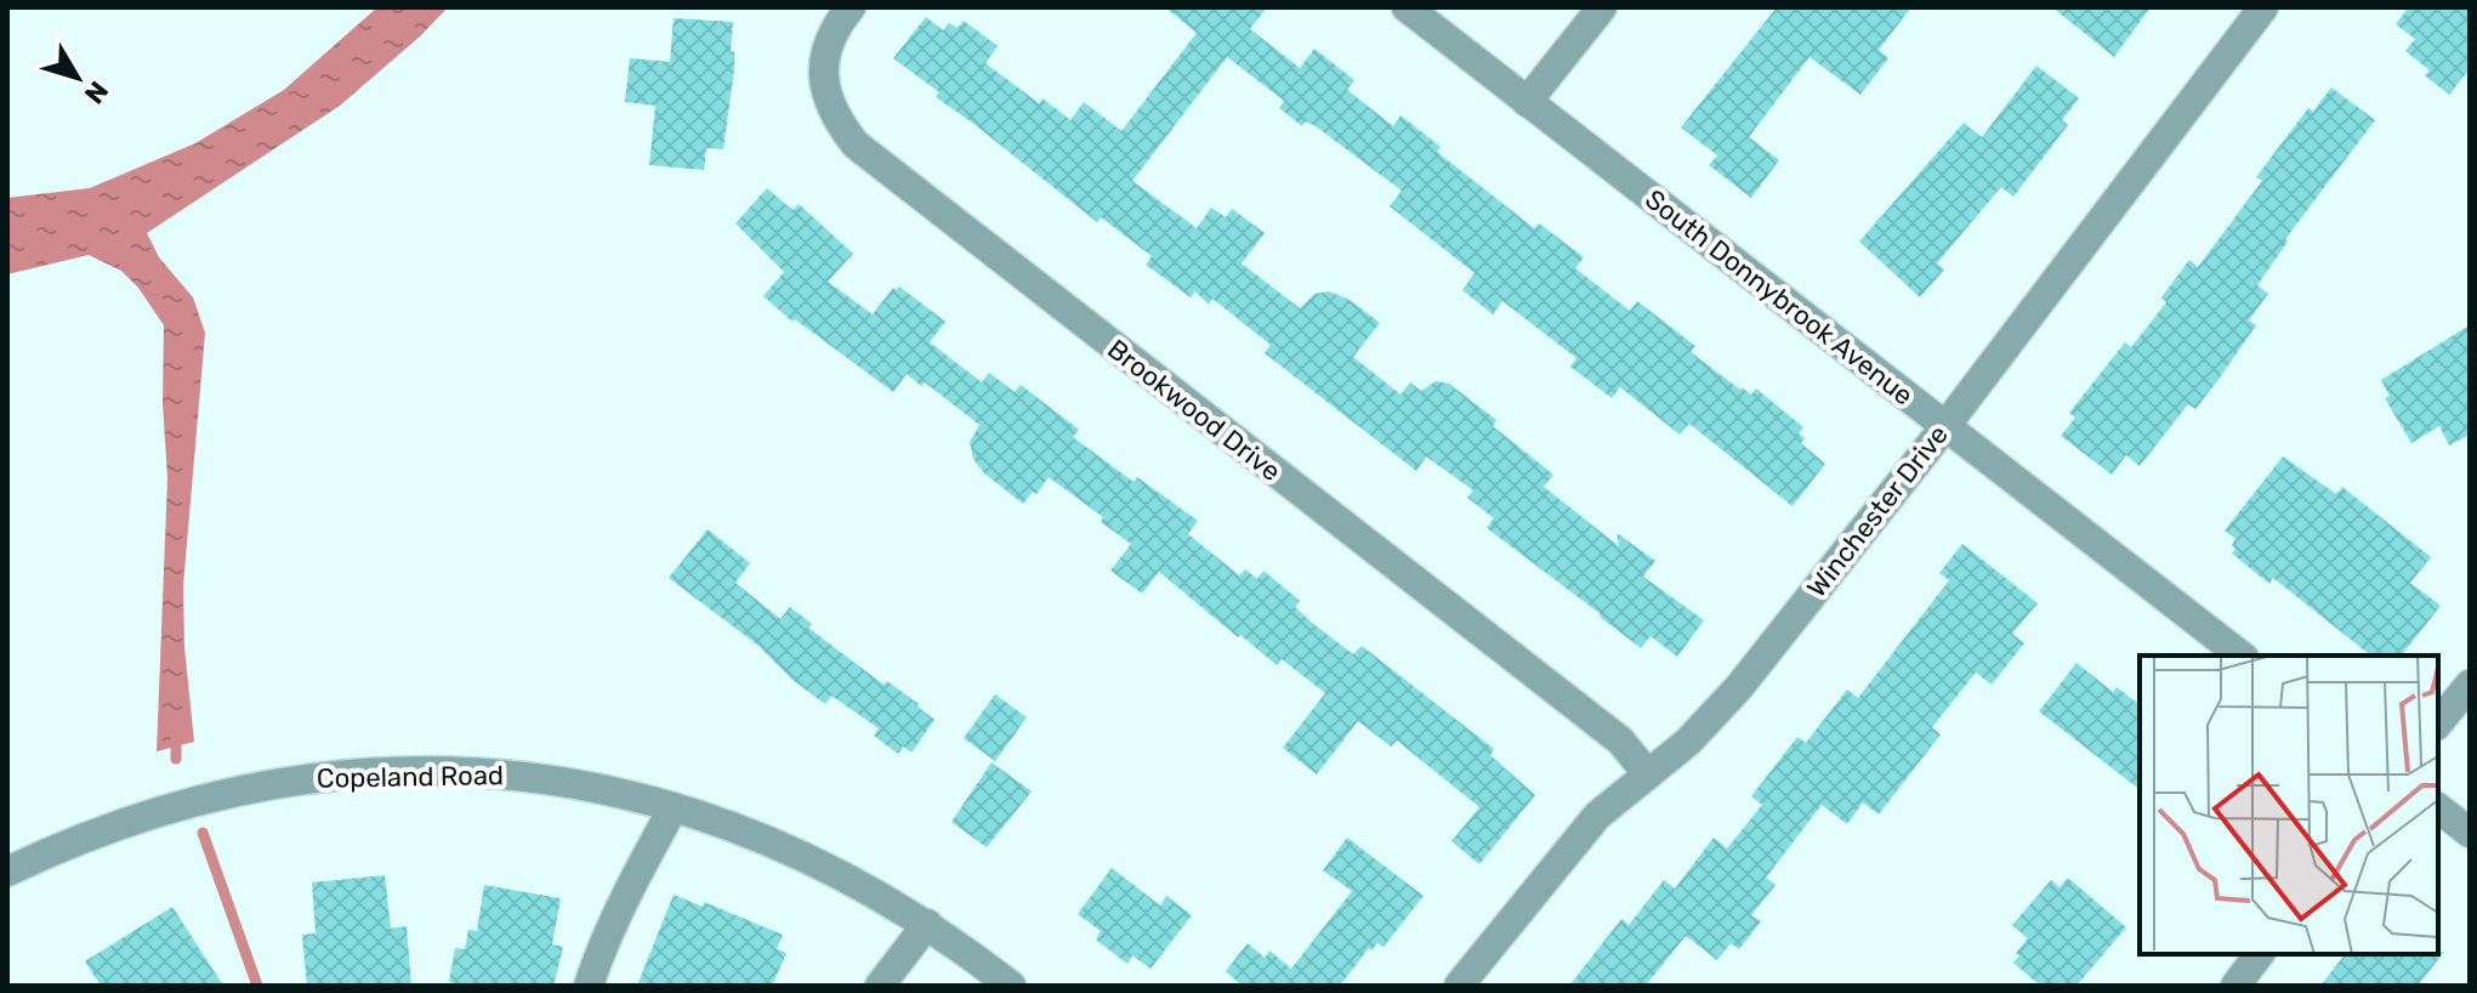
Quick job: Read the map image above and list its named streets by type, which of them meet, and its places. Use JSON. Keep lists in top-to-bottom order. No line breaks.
{"streets":{"street":["South Donnybrook Avenue","Brookwood Drive","Winchester Drive","Copeland Road"]},"crossings":[["South Donnybrook Avenue","Winchester Drive"],["Brookwood Drive","Winchester Drive"]],"north":"bottom right"}
